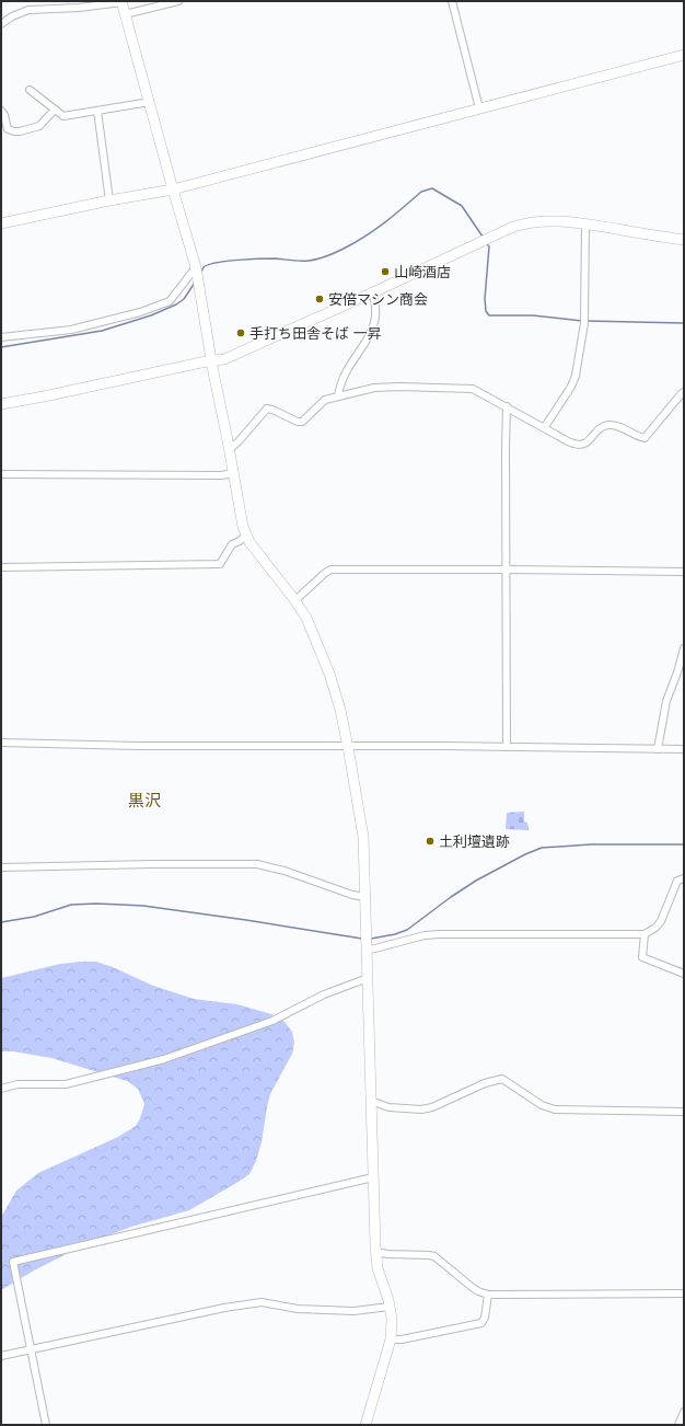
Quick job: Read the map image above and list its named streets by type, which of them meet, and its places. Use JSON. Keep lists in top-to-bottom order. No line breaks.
{"districts":["黒沢"],"places":["山崎酒店","安倍マシン商会","手打ち田舎そば 一昇","土利壇遺跡"]}
